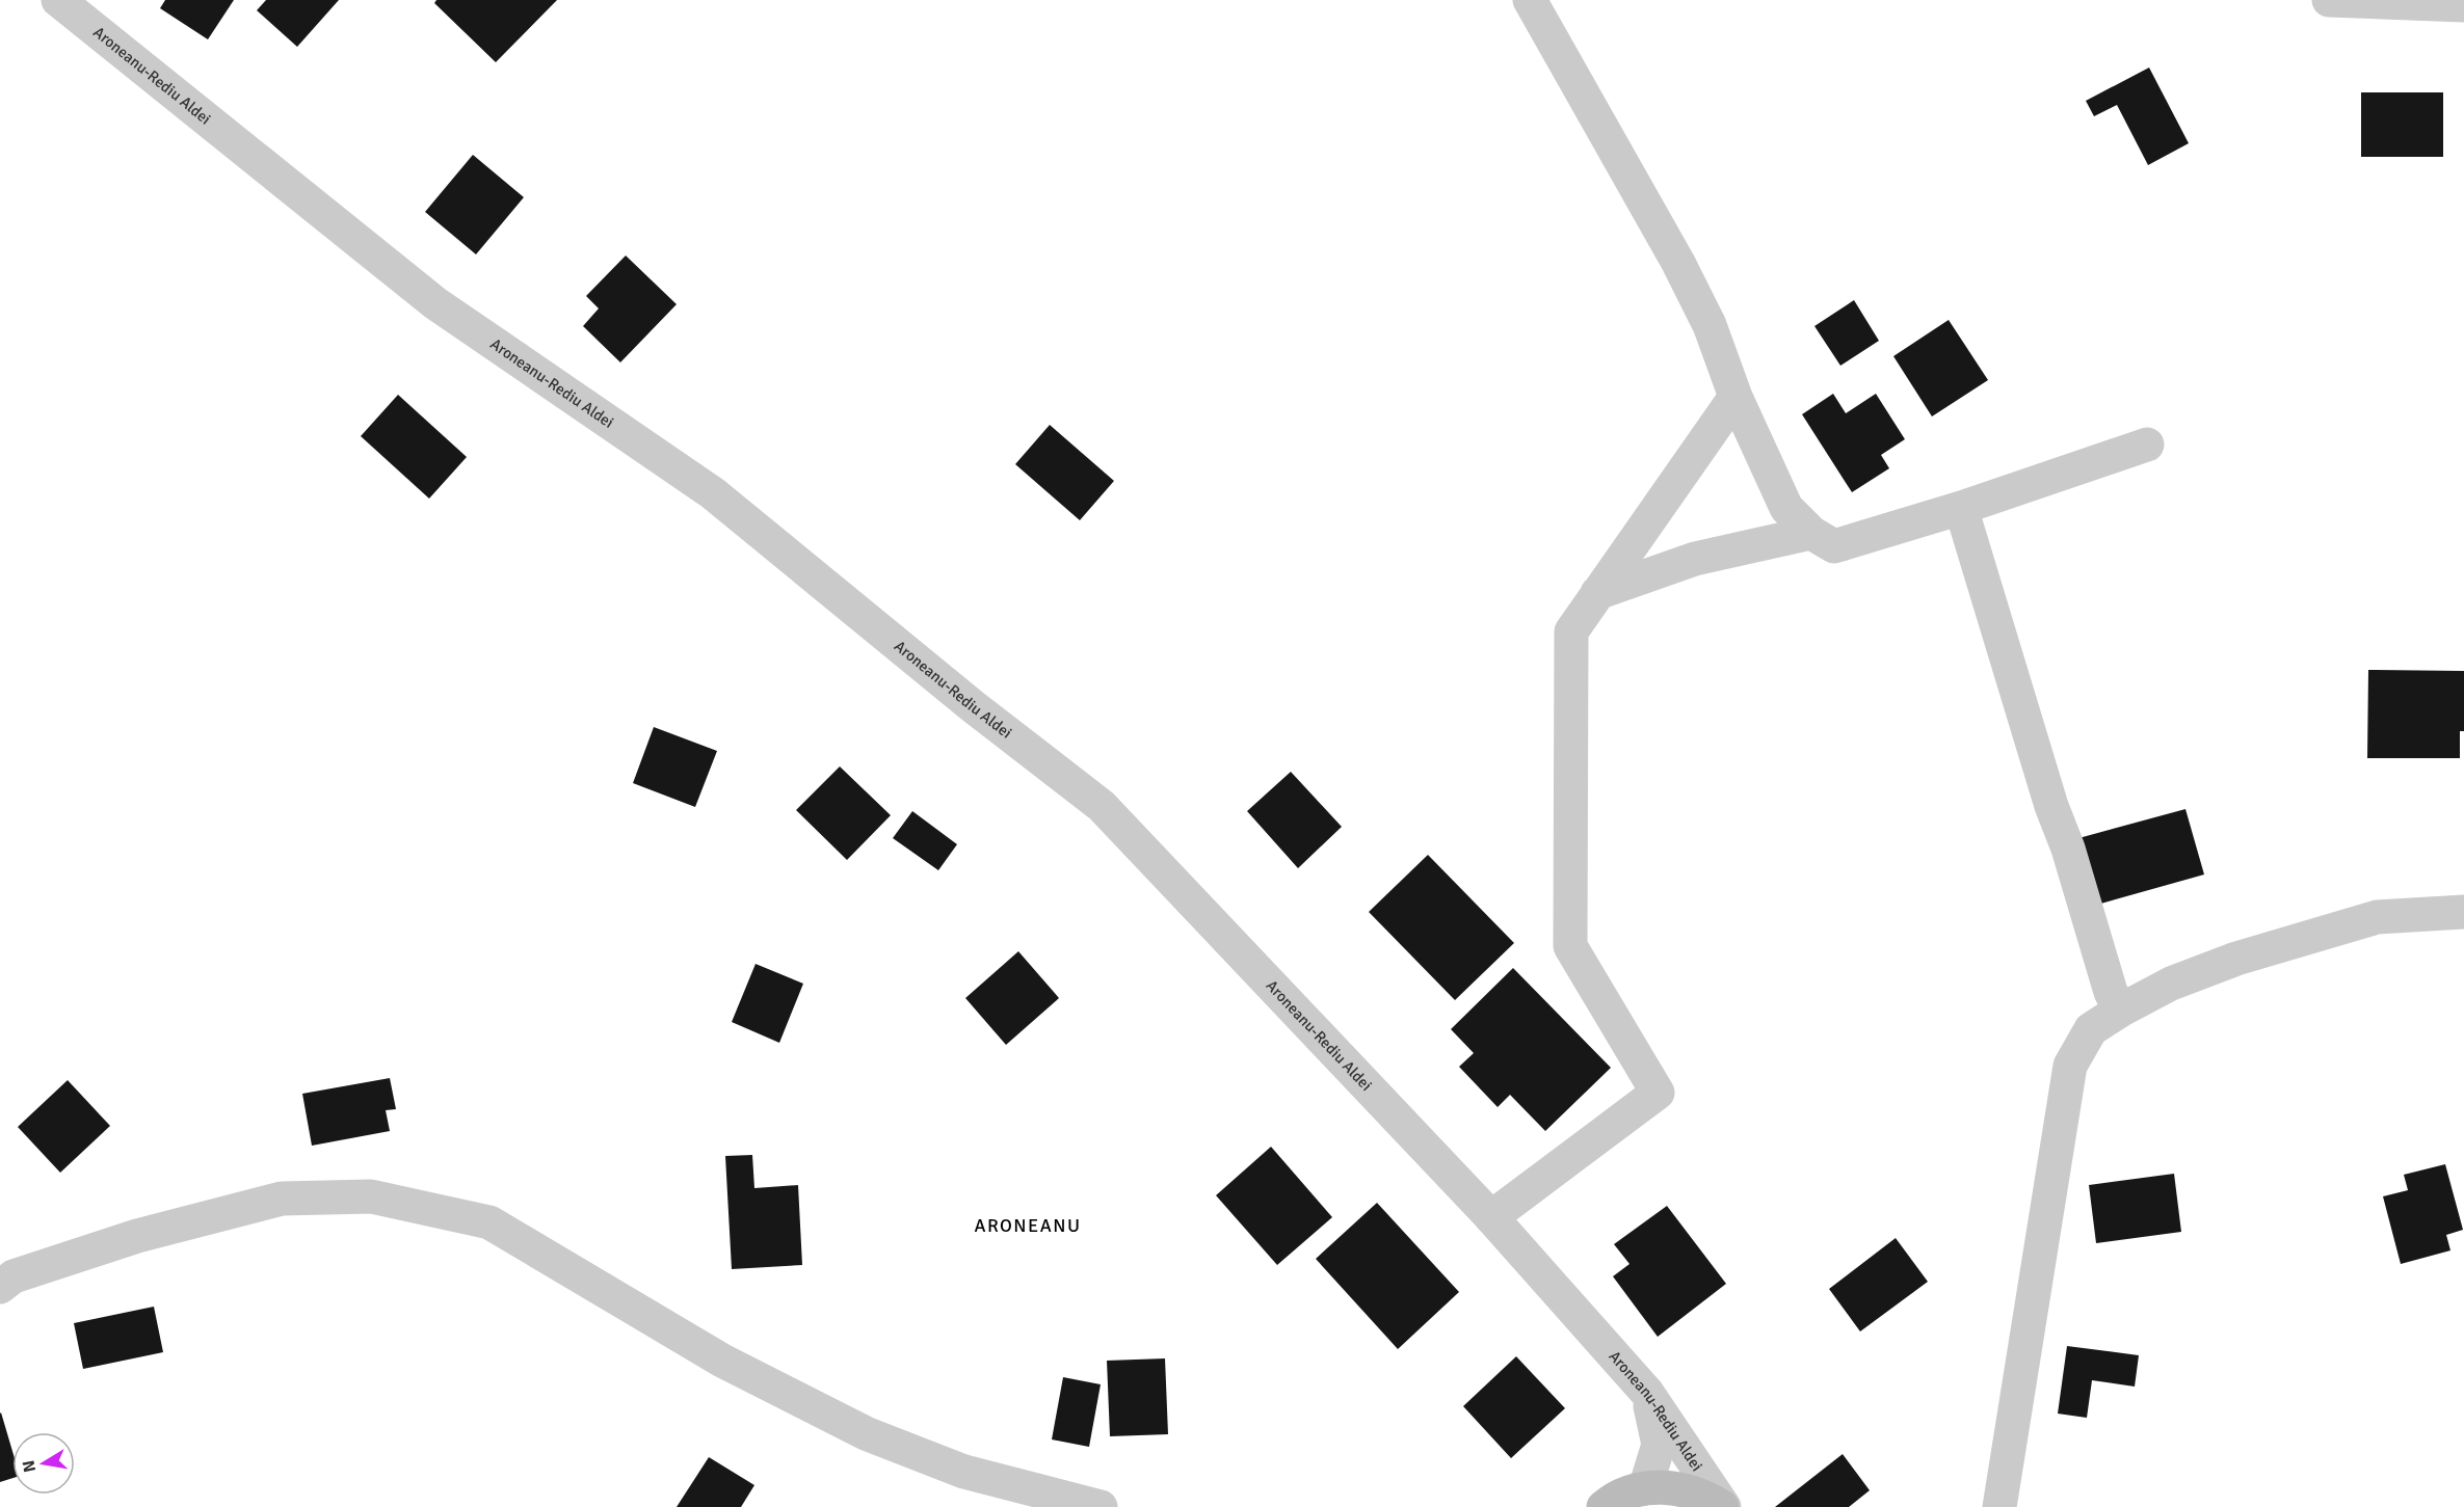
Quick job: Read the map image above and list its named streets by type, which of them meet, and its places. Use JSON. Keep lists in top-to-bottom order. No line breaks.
{"streets":{"street":["Aroneanu-Rediu Aldei"]},"districts":["ARONEANU"],"north":"left"}
